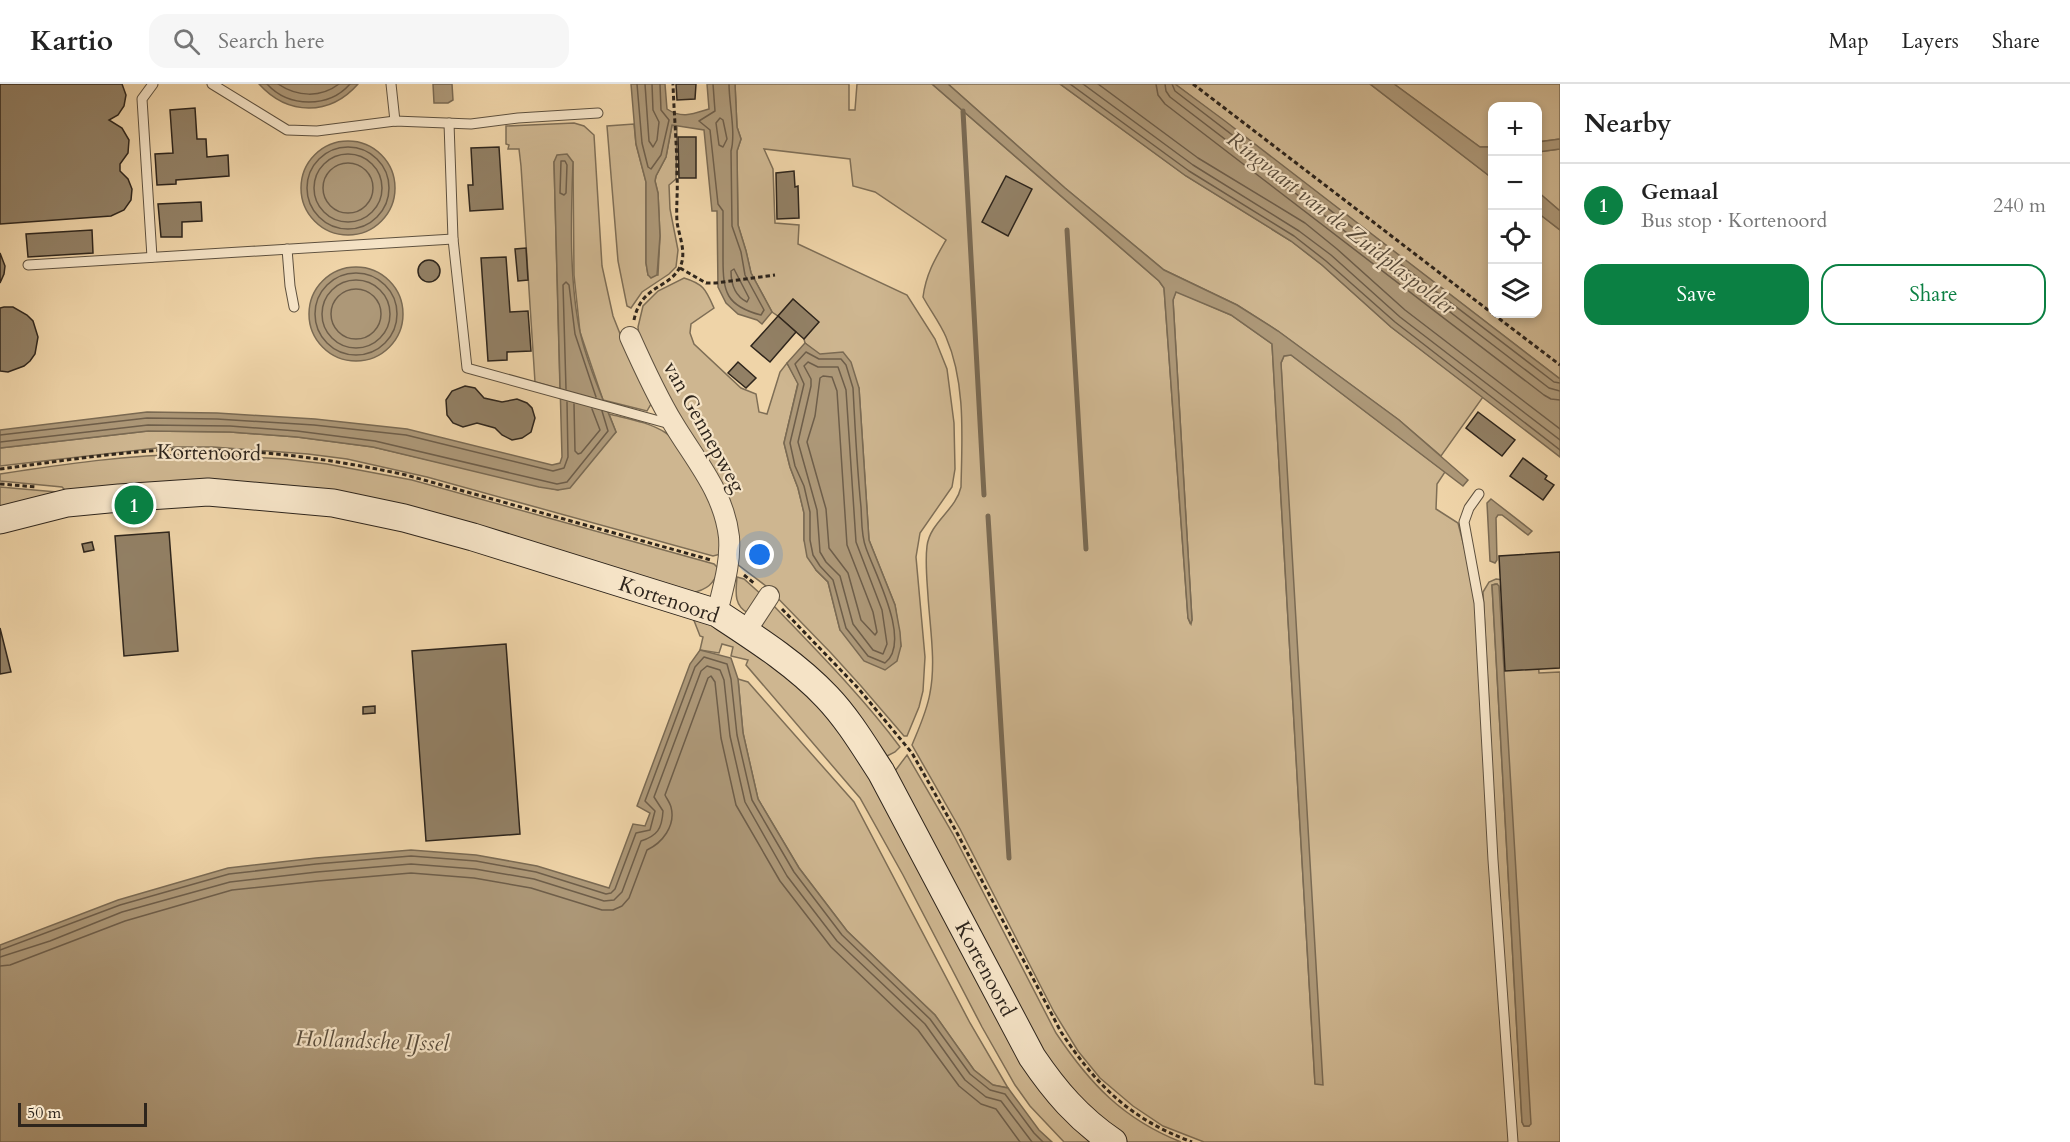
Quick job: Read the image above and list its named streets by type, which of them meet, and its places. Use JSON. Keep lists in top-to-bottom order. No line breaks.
{"streets":{"street":["van Gennepweg","Kortenoord"]},"crossings":[["van Gennepweg","Kortenoord"]],"water":["Ringvaart van de Zuidplaspolder","Hollandsche IJssel"],"scale_bar":"50 m","page":{"header":"Kartio","search":"Search here","nav":["Map","Layers","Share"],"heading":"Nearby","map_buttons":["+","−"],"list":[{"mark":"1","name":"Gemaal","note":"Bus stop · Kortenoord","value":"240 m"}],"buttons":["Save","Share"],"pins":"1","scale":"50 m"}}
